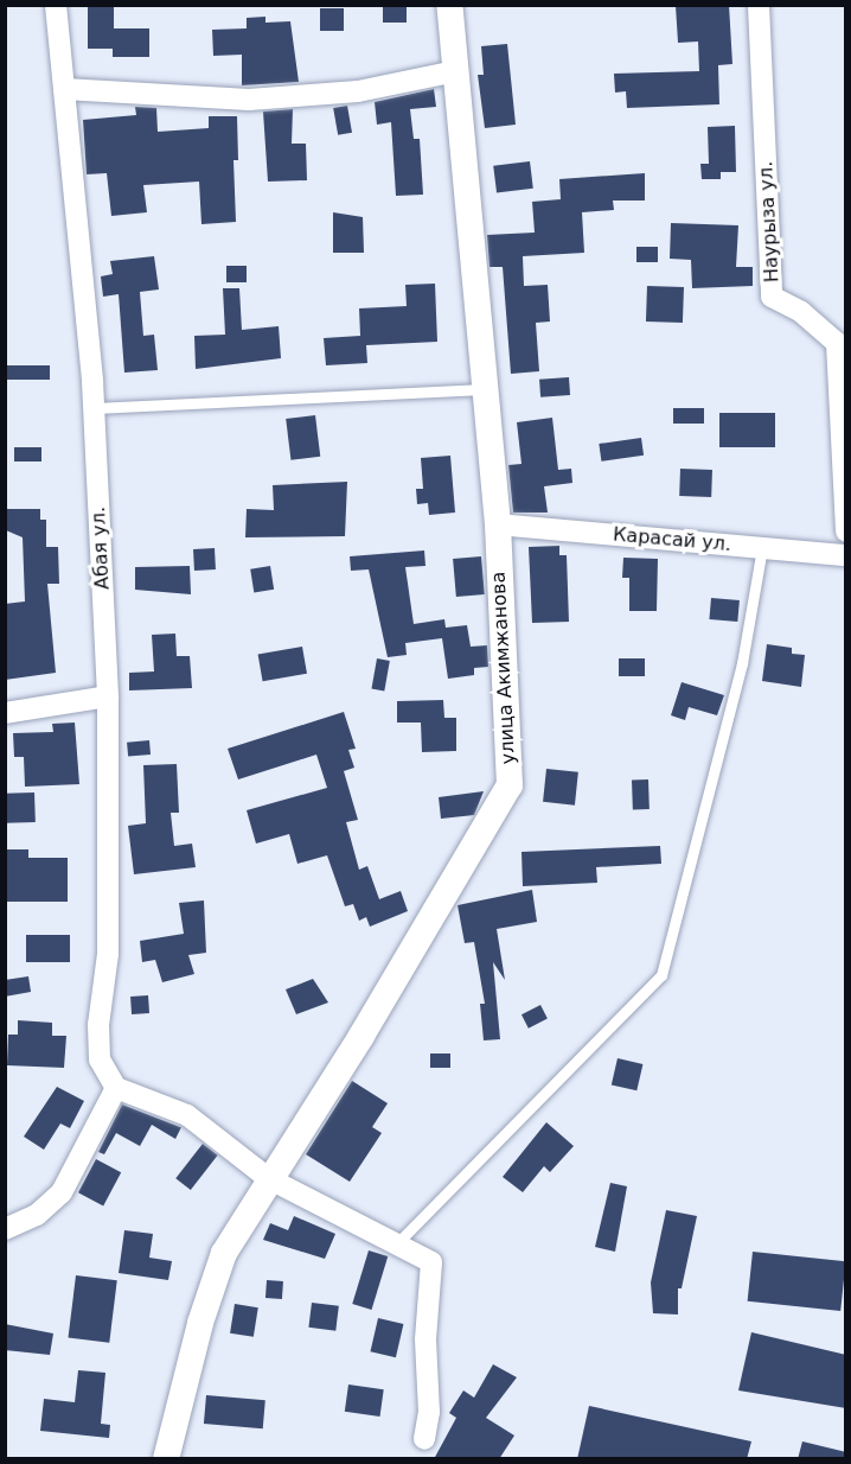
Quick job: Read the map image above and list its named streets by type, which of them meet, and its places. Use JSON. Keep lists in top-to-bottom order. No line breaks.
{"streets":{"street":["Наурыза ул.","Карасай ул.","Абая ул.","улица Акимжанова"]},"crossings":[["Карасай ул.","улица Акимжанова"]]}
